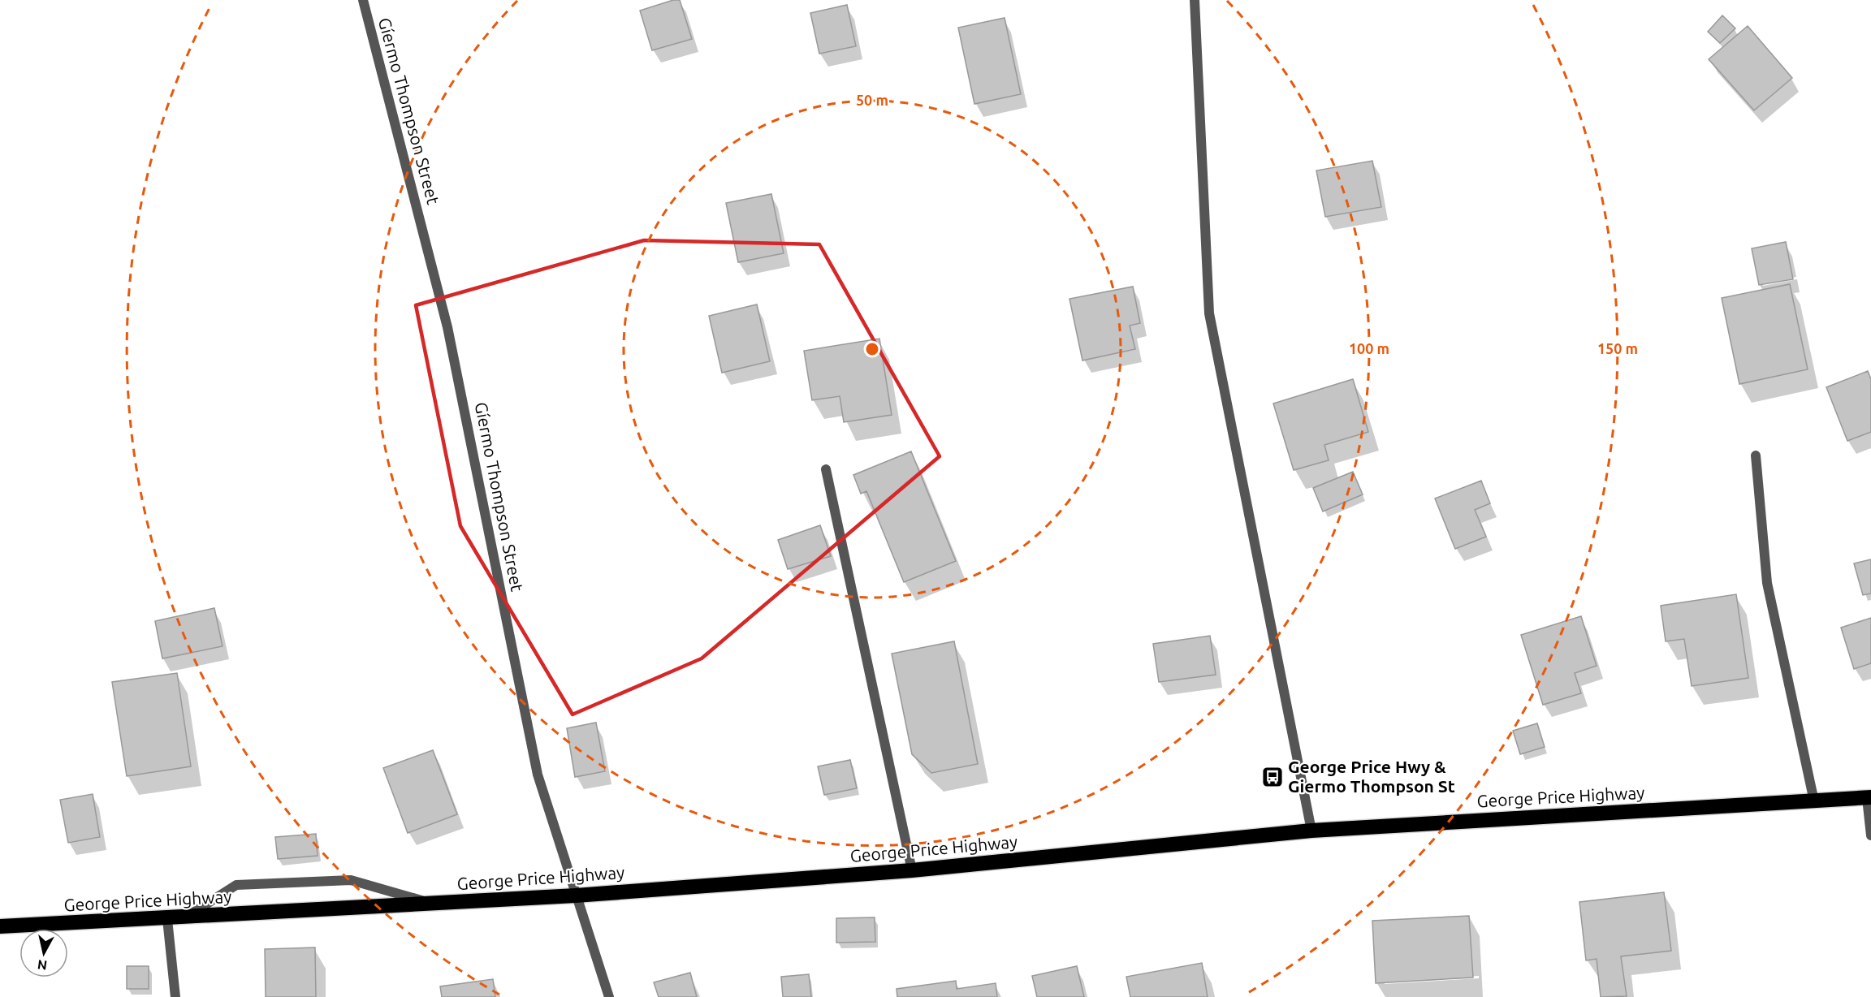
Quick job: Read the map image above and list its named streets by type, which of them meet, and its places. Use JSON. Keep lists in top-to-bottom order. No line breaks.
{"streets":{"highway":["George Price Highway"],"street":["Gíermo Thompson Street"]},"crossings":[["Gíermo Thompson Street","George Price Highway"]],"places":{"bus stop":["George Price Hwy & Giermo Thompson St"]},"north":"bottom","rings":["50 m","100 m","150 m"]}
